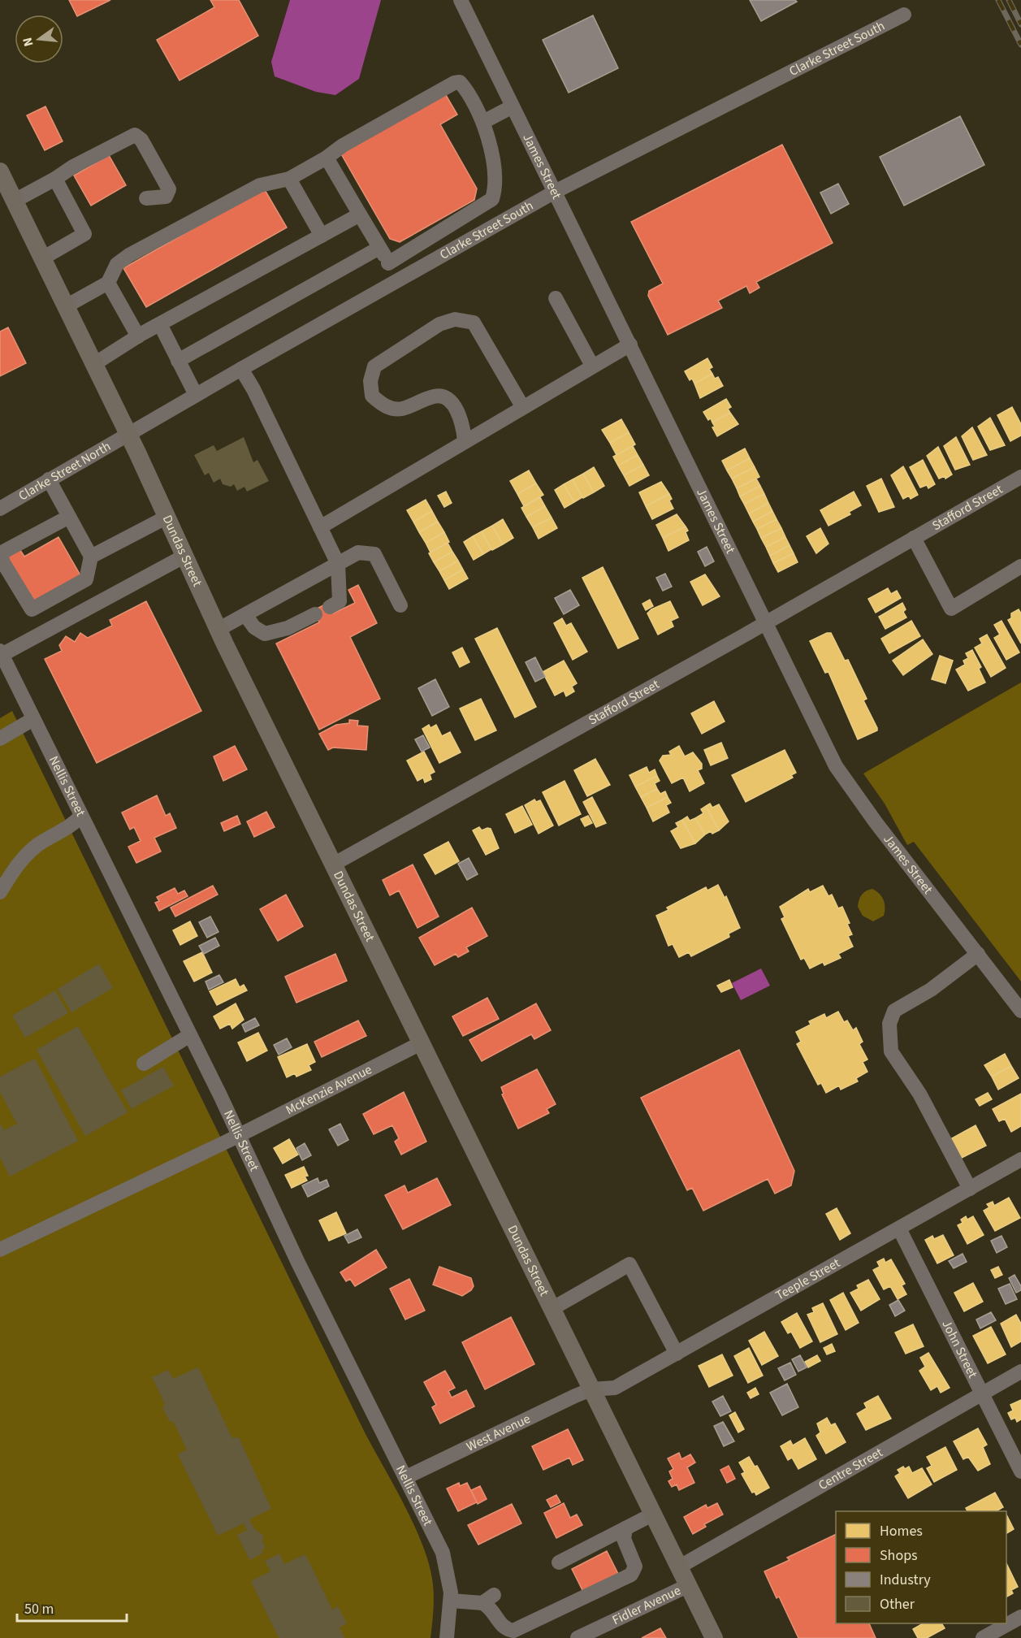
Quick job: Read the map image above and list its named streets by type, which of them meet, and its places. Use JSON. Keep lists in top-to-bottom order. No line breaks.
{"streets":{"main road":["Dundas Street"],"street":["Clarke Street South","James Street","Clarke Street North","Stafford Street","Nellis Street","McKenzie Avenue","Teeple Street","John Street","West Avenue","Centre Street","Fidler Avenue"]},"crossings":[["Clarke Street South","James Street"],["Clarke Street South","Clarke Street North"],["Clarke Street South","Dundas Street"],["James Street","Stafford Street"],["Clarke Street North","Dundas Street"],["Stafford Street","Dundas Street"],["Dundas Street","McKenzie Avenue"],["Dundas Street","Teeple Street"],["Dundas Street","West Avenue"],["Dundas Street","Centre Street"],["Dundas Street","Fidler Avenue"],["Nellis Street","McKenzie Avenue"],["Nellis Street","West Avenue"],["Teeple Street","John Street"],["Teeple Street","West Avenue"],["John Street","Centre Street"]],"legend":["Homes","Shops","Industry","Other"],"scale_bar":"50 m","north":"left"}
